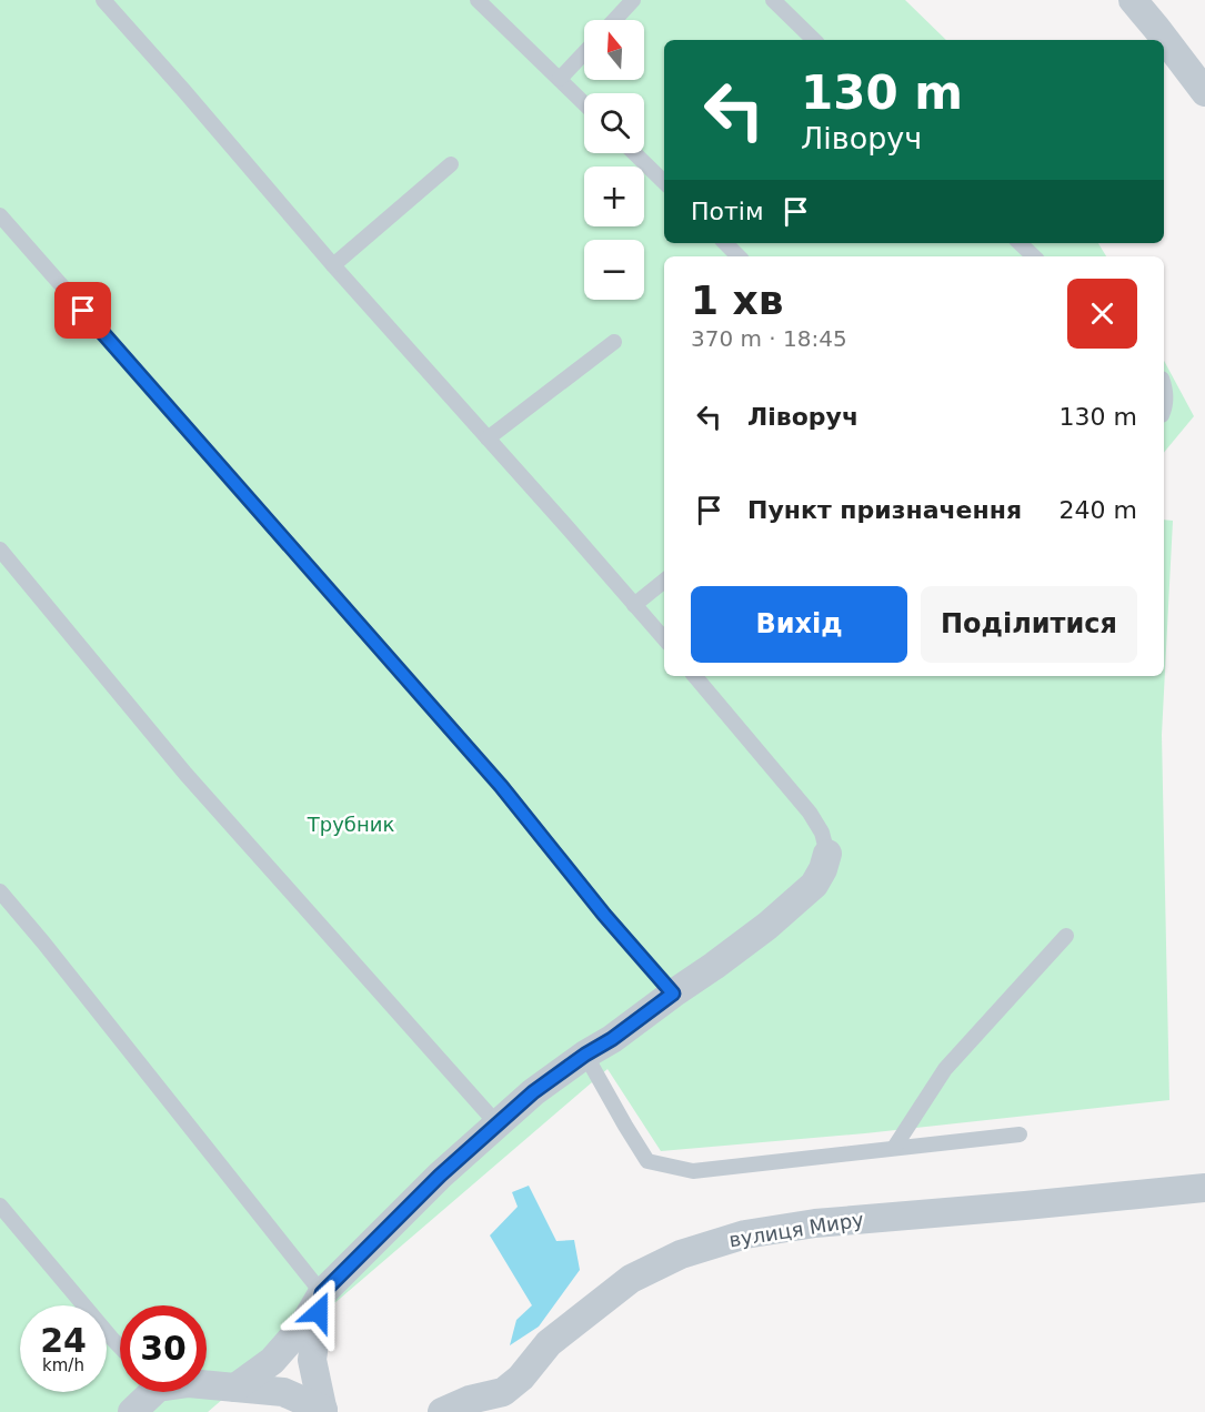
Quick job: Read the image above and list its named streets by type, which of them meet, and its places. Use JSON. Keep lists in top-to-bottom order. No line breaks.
{"streets":{"street":["вулиця Миру"]},"parks":["Трубник"],"north":"top","page":{"map_buttons":["+","−"],"turn":["130 m","Ліворуч"],"then":"Потім","heading":["1 хв","370 m · 18:45"],"list":[{"name":"Ліворуч","value":"130 m"},{"name":"Пункт призначення","value":"240 m"}],"buttons":["Вихід","Поділитися"],"speed":"24 km/h","limit":"30"}}
